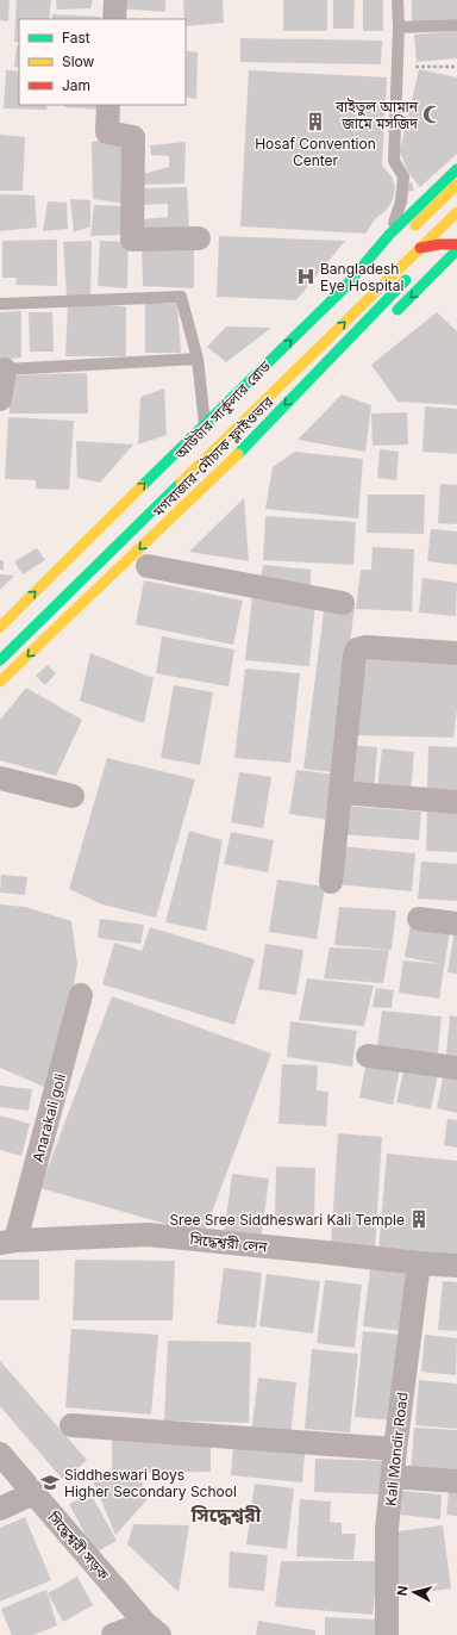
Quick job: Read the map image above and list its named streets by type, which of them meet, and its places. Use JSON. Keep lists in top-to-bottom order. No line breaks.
{"streets":{"main road":["আউটার সার্কুলার রোড","মগবাজার-মৌচাক ফ্লাইওভার"],"street":["Anarakali goli","সিদ্ধেশ্বরী লেন","Kali Mondir Road","সিদ্ধেশ্বরী সড়ক"]},"crossings":[["Anarakali goli","সিদ্ধেশ্বরী লেন"],["সিদ্ধেশ্বরী লেন","Kali Mondir Road"]],"districts":["সিদ্ধেশ্বরী"],"places":{"mosque":["বাইতুল আমান জামে মসজিদ"],"building":["Hosaf Convention Center","Sree Sree Siddheswari Kali Temple"],"hospital":["Bangladesh Eye Hospital"],"school or university":["Siddheswari Boys Higher Secondary School"]},"legend":["Fast","Slow","Jam"],"north":"left"}
